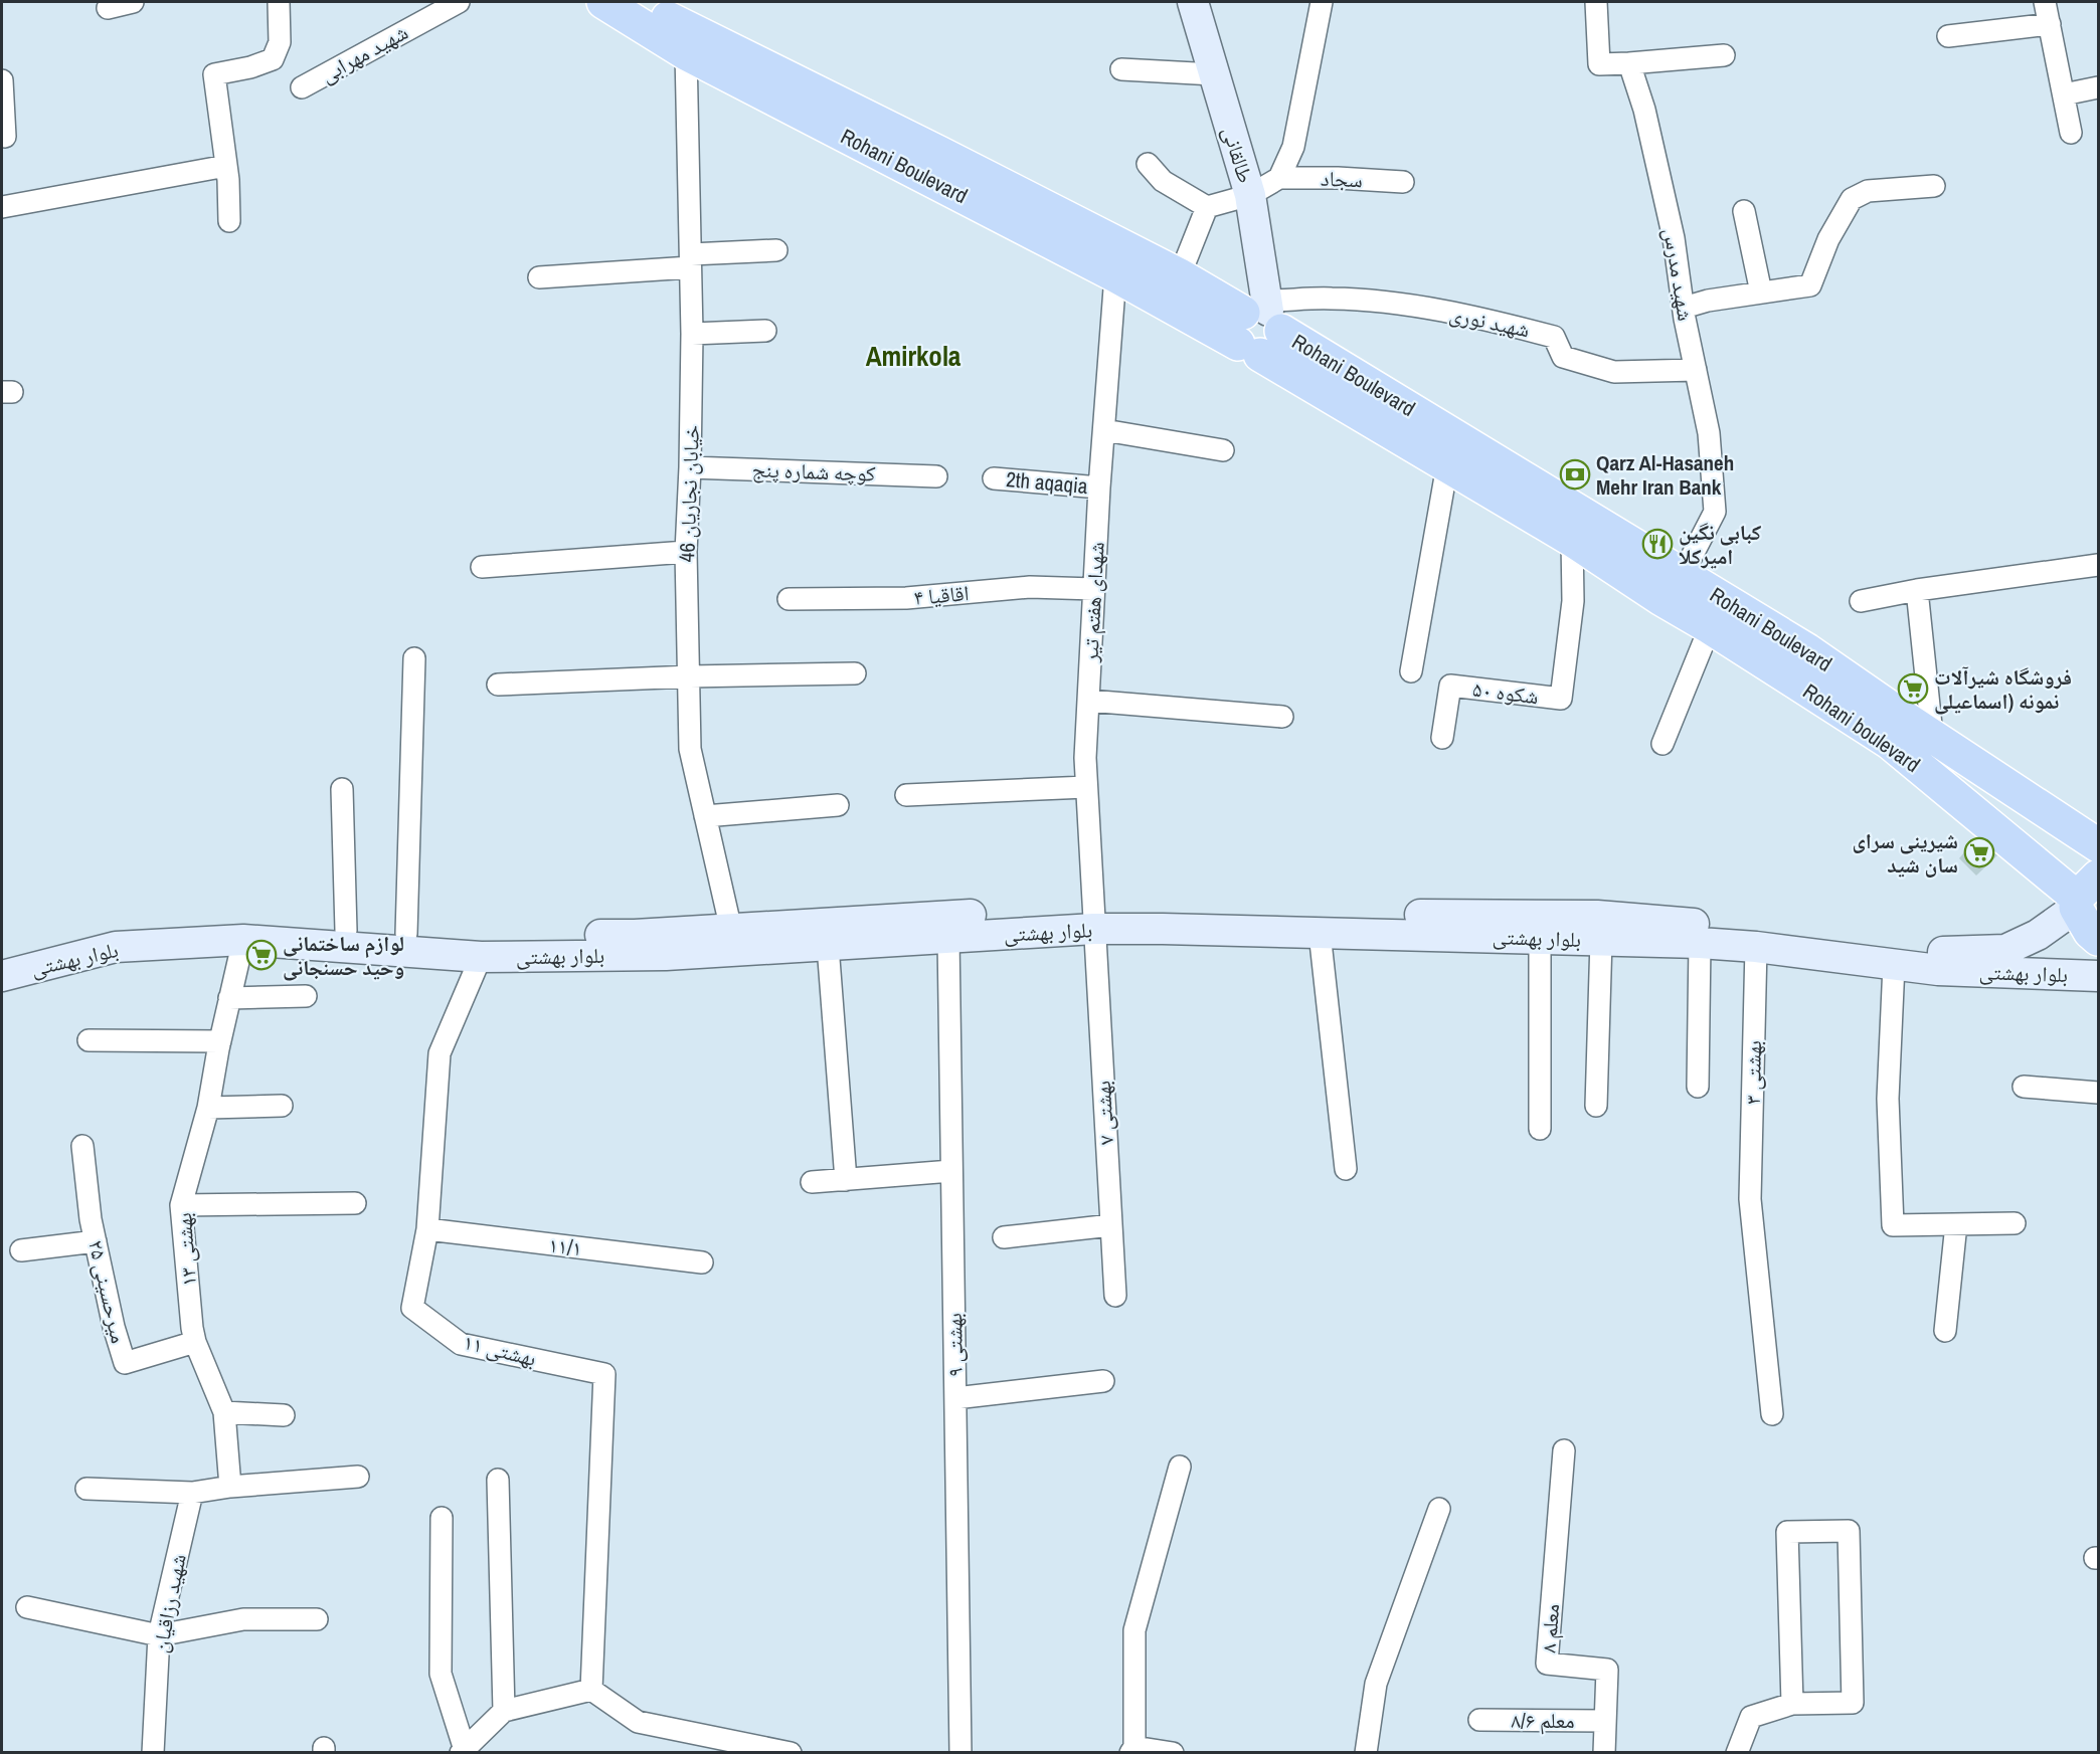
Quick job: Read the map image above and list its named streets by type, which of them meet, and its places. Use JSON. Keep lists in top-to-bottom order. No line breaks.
{"streets":{"main road":["طالقانی","Rohani Boulevard","Rohani boulevard","بلوار بهشتی"],"street":["شهید مهرابی","سجاد","شهید مدرس","شهید نوری","کوچه شماره پنج","2th aqaqia","خیابان نجاریان 46","اقاقیا ۴","شهدای هفتم تیر","شکوه ۵۰","بهشتی ۳","بهشتی ۷","۱۱/۱","بهشتی ۱۳","میرحسینی ۲۵","بهشتی ۹","بهشتی ۱۱","شهید رزاقیان","معلم ۸","معلم ۸/۶"]},"crossings":[["طالقانی","Rohani Boulevard"],["طالقانی","شهید نوری"],["Rohani Boulevard","شهید مدرس"],["Rohani Boulevard","شهید نوری"],["Rohani Boulevard","خیابان نجاریان 46"],["Rohani Boulevard","شهدای هفتم تیر"],["Rohani Boulevard","شکوه ۵۰"],["Rohani Boulevard","Rohani boulevard"],["شهید مدرس","شهید نوری"],["کوچه شماره پنج","خیابان نجاریان 46"],["2th aqaqia","شهدای هفتم تیر"],["خیابان نجاریان 46","بلوار بهشتی"],["اقاقیا ۴","شهدای هفتم تیر"],["شهدای هفتم تیر","بلوار بهشتی"],["شهدای هفتم تیر","بهشتی ۷"],["شکوه ۵۰","Rohani boulevard"],["Rohani boulevard","بلوار بهشتی"],["بلوار بهشتی","بهشتی ۳"],["بلوار بهشتی","بهشتی ۷"],["بلوار بهشتی","بهشتی ۱۳"],["بلوار بهشتی","بهشتی ۹"],["بلوار بهشتی","بهشتی ۱۱"],["۱۱/۱","بهشتی ۱۱"],["بهشتی ۱۳","میرحسینی ۲۵"],["معلم ۸","معلم ۸/۶"]],"districts":["Amirkola"],"places":{"bank":["Qarz Al-Hasaneh Mehr Iran Bank"],"restaurant":["کبابی نگین امیرکلا"],"supermarket":["فروشگاه شیرآلات نمونه (اسماعیلی","شیرینی سرای سان شید","لوازم ساختمانی وحید حسنجانی"]}}
